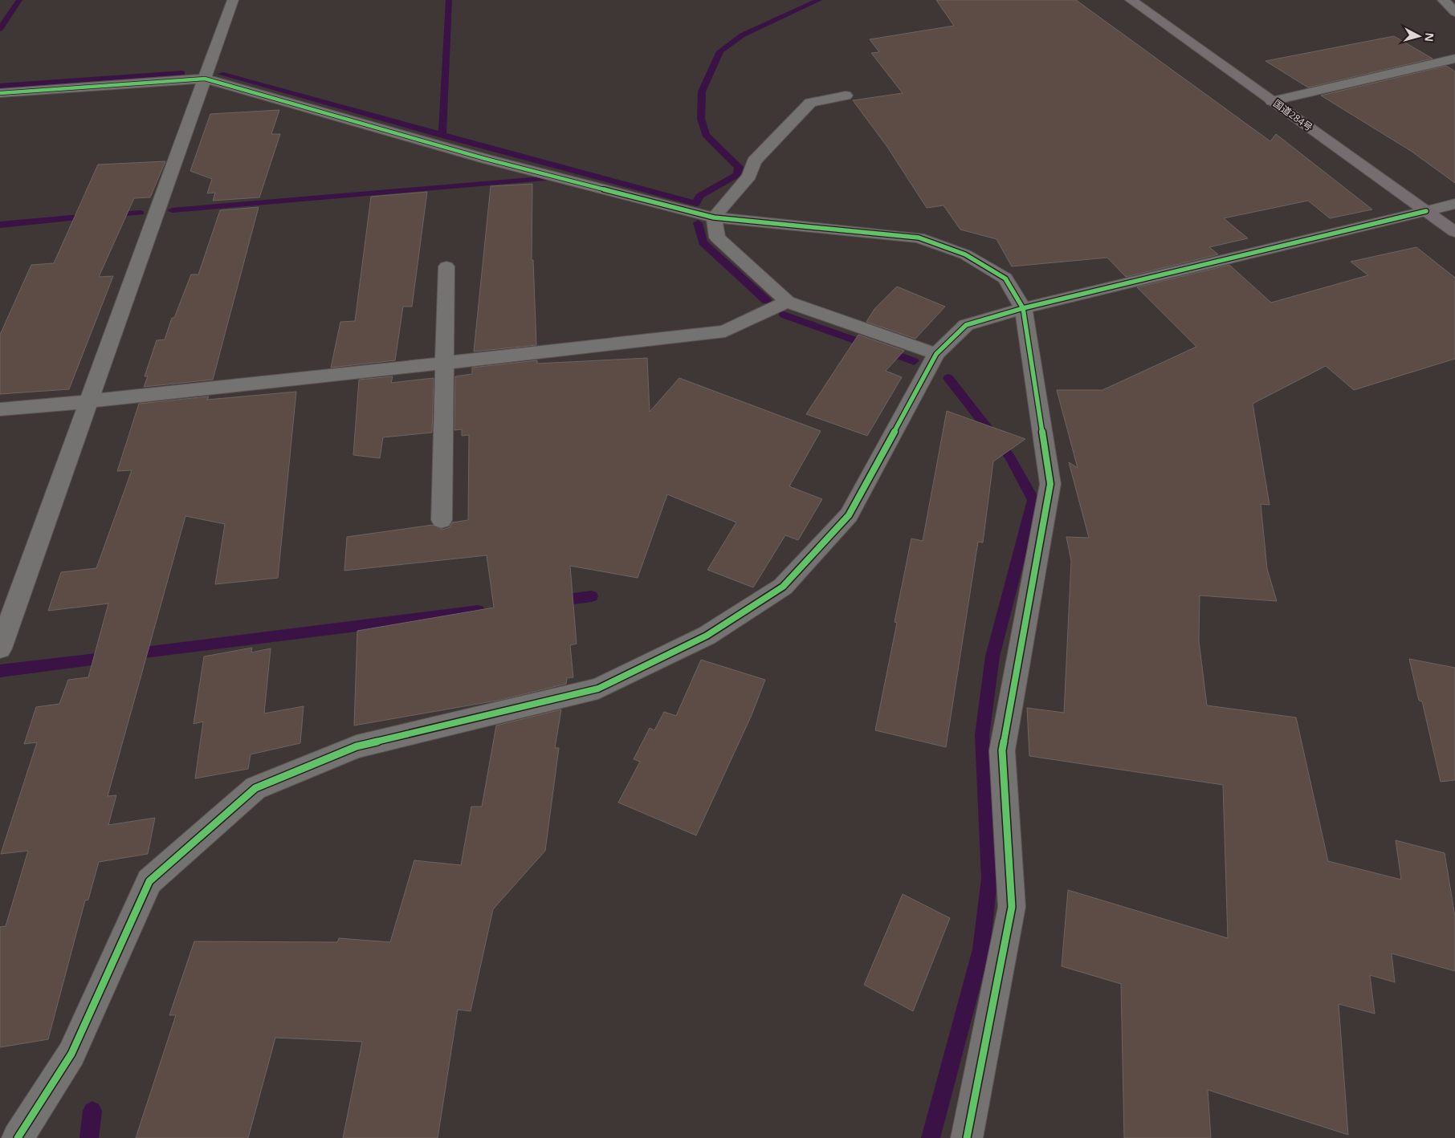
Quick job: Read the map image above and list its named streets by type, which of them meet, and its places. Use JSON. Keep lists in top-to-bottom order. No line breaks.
{"streets":{"highway":["国道284号"]},"north":"right"}
